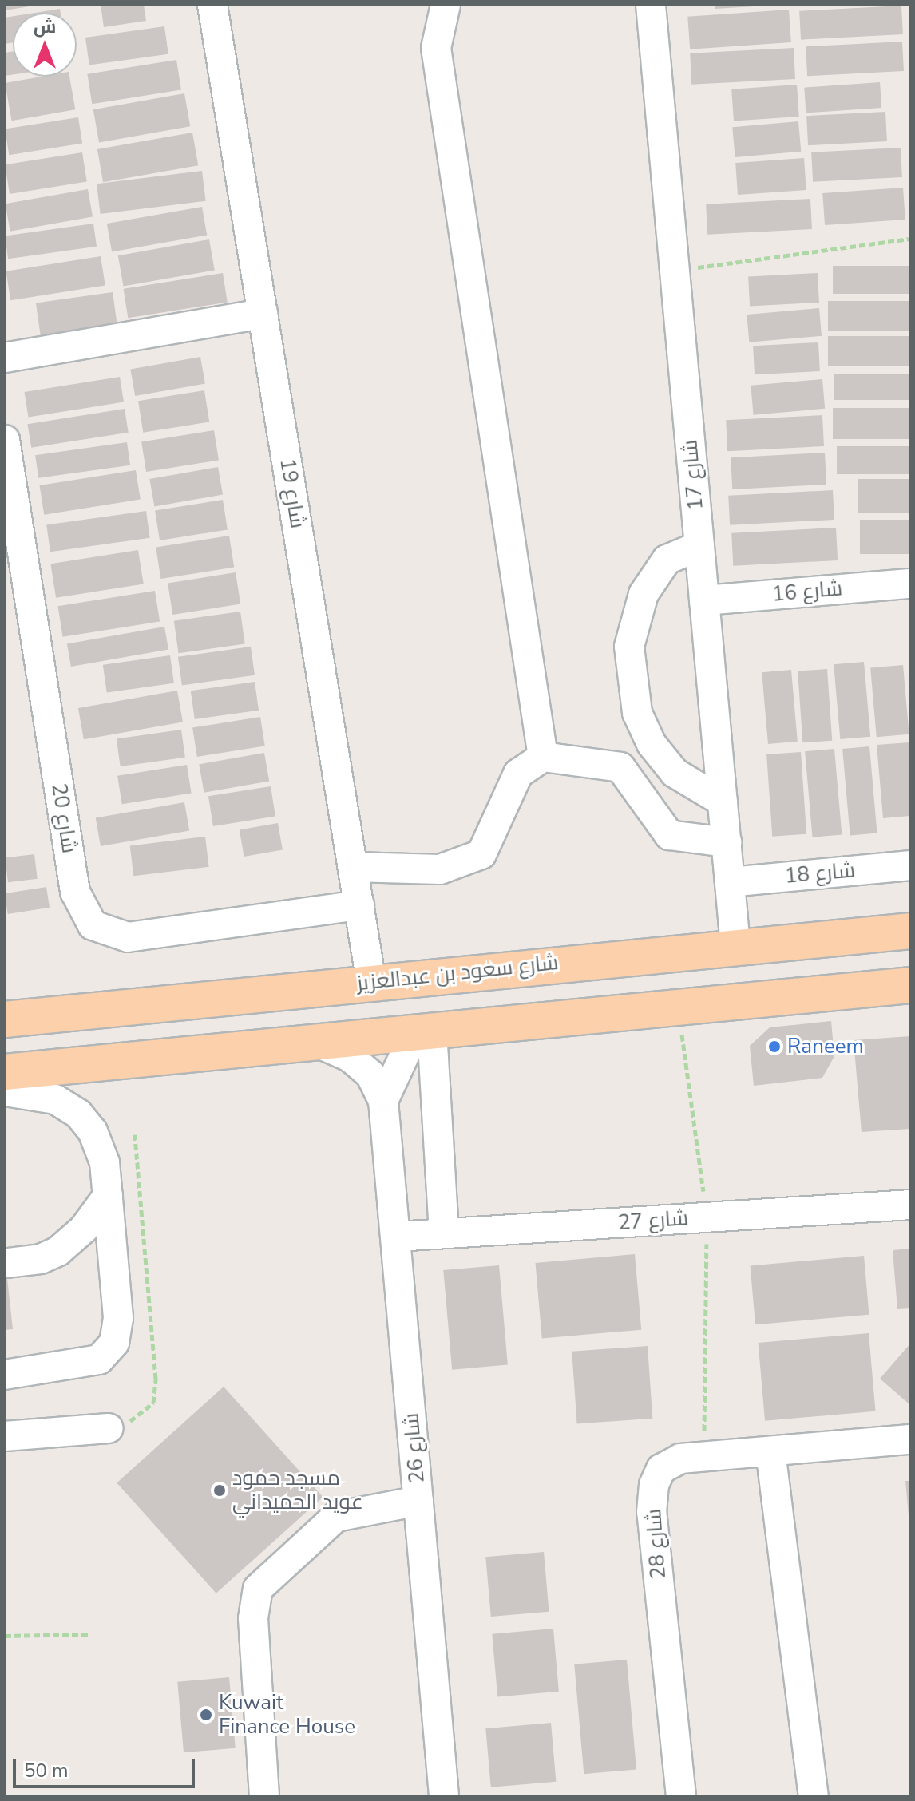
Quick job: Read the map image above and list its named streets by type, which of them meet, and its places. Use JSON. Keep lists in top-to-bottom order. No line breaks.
{"streets":{"main road":["شارع سعود بن عبدالعزيز"],"street":["شارع 17","شارع 19","شارع 16","شارع 20","شارع 18","شارع 27","شارع 26","شارع 28"]},"crossings":[["شارع 17","شارع 16"],["شارع 17","شارع 18"],["شارع 17","شارع سعود بن عبدالعزيز"],["شارع 19","شارع 20"],["شارع 19","شارع سعود بن عبدالعزيز"],["شارع 27","شارع 26"]],"places":["Raneem","مسجد حمود عويد الحميداني","Kuwait Finance House"],"scale_bar":"50 m","north":"top"}
